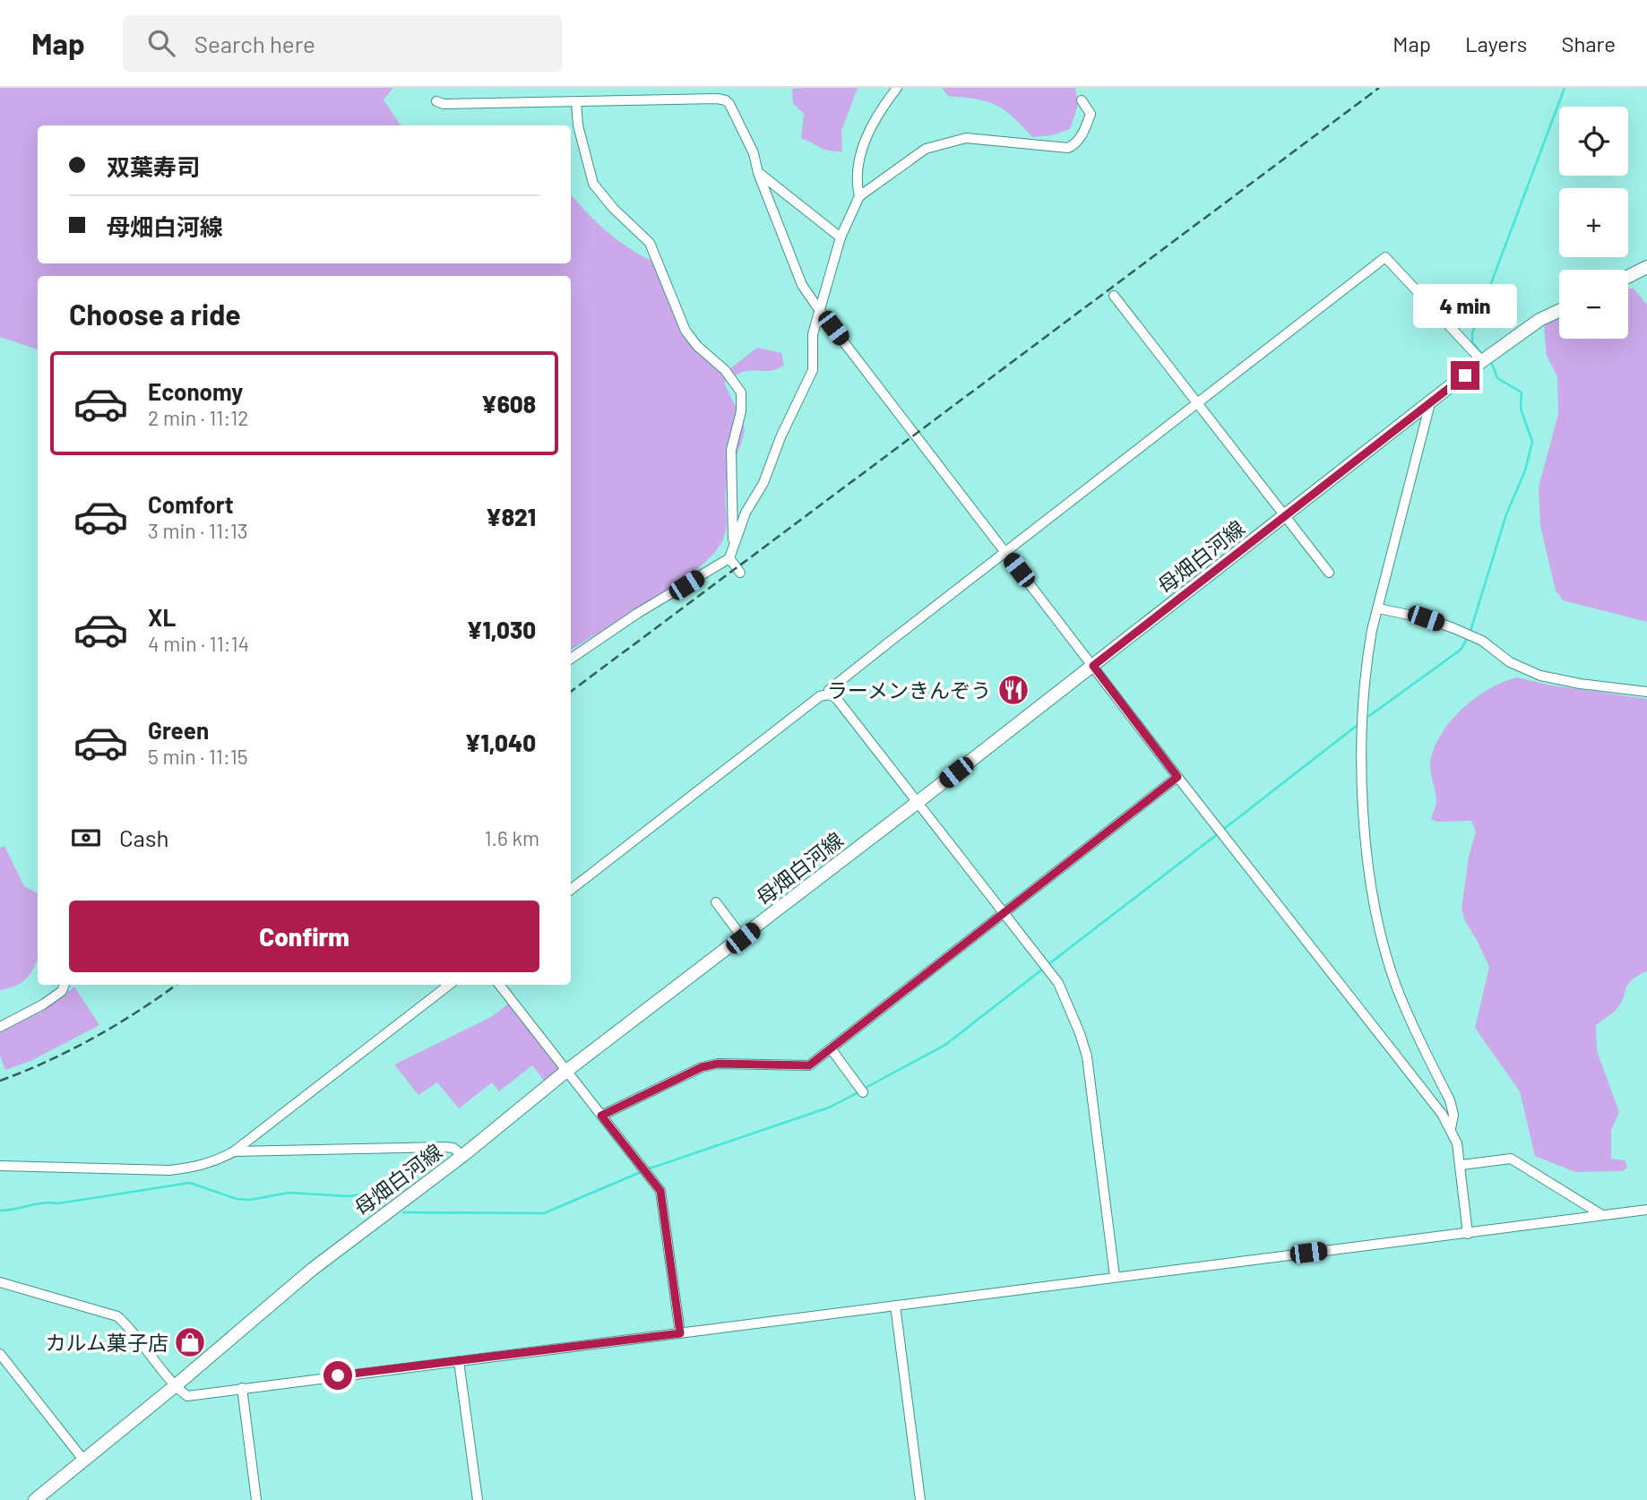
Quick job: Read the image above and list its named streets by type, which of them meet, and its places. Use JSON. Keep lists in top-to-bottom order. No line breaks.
{"streets":{"main road":["母畑白河線"]},"places":{"restaurant":["ラーメンきんぞう"],"shop":["カルム菓子店"]},"page":{"header":"Map","search":"Search here","nav":["Map","Layers","Share"],"map_buttons":["+","−"],"banner":["双葉寿司","母畑白河線"],"heading":"Choose a ride","bubble":"4 min","list":[{"name":"Economy","note":"2 min · 11:12","value":"¥608"},{"name":"Comfort","note":"3 min · 11:13","value":"¥821"},{"name":"XL","note":"4 min · 11:14","value":"¥1,030"},{"name":"Green","note":"5 min · 11:15","value":"¥1,040"}],"pay":["Cash","1.6 km"],"buttons":"Confirm"}}
